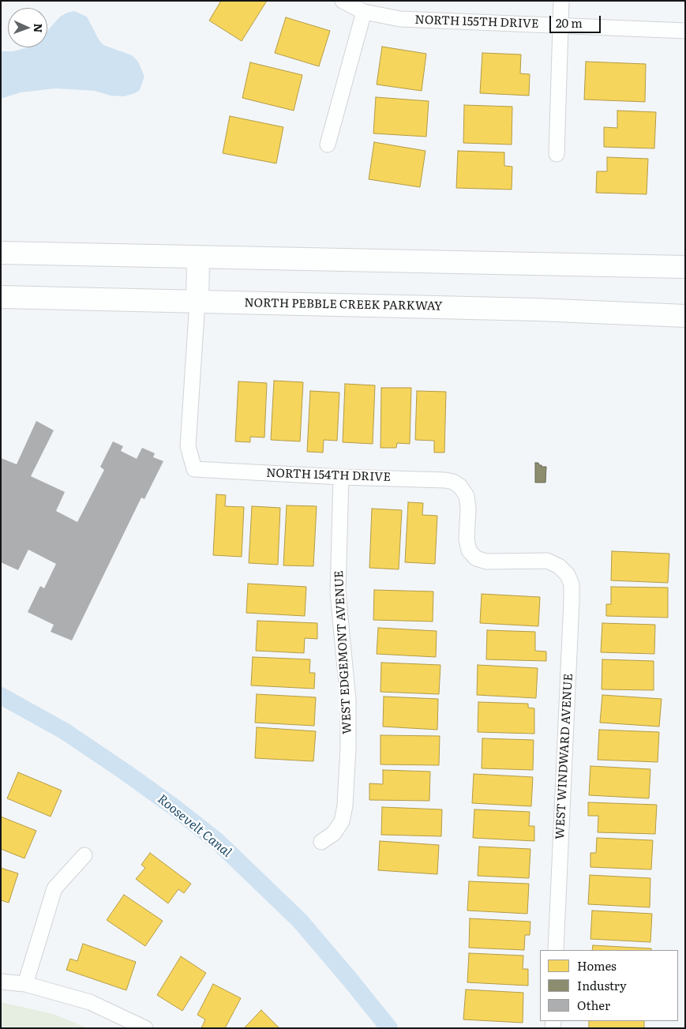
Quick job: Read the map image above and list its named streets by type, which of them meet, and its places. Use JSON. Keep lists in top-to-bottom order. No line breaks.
{"streets":{"main road":["NORTH PEBBLE CREEK PARKWAY"],"street":["NORTH 155TH DRIVE","NORTH 154TH DRIVE","WEST EDGEMONT AVENUE","WEST WINDWARD AVENUE"]},"crossings":[["NORTH PEBBLE CREEK PARKWAY","NORTH 154TH DRIVE"],["NORTH 154TH DRIVE","WEST EDGEMONT AVENUE"],["NORTH 154TH DRIVE","WEST WINDWARD AVENUE"]],"water":["Roosevelt Canal"],"legend":["Homes","Industry","Other"],"scale_bar":"20 m","north":"right"}
